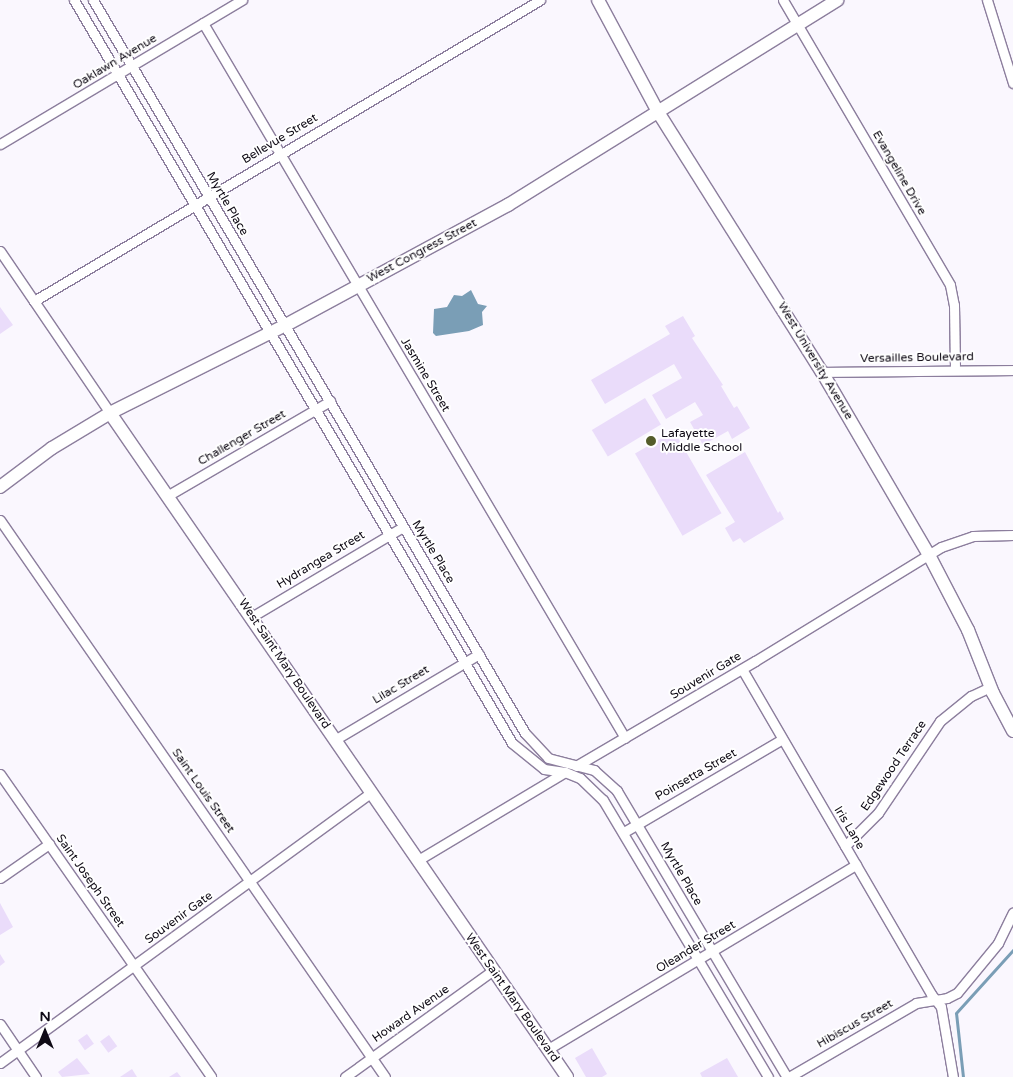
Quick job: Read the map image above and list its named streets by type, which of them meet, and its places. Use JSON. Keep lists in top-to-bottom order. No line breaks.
{"streets":{"main road":["West Congress Street","West University Avenue","West Saint Mary Boulevard"],"street":["Oaklawn Avenue","Bellevue Street","Evangeline Drive","Myrtle Place","Versailles Boulevard","Jasmine Street","Challenger Street","Hydrangea Street","Souvenir Gate","Lilac Street","Edgewood Terrace","Poinsetta Street","Saint Louis Street","Iris Lane","Saint Joseph Street","Oleander Street","Howard Avenue","Hibiscus Street"]},"crossings":[["Oaklawn Avenue","Myrtle Place"],["Oaklawn Avenue","Jasmine Street"],["Bellevue Street","Myrtle Place"],["Bellevue Street","Jasmine Street"],["Bellevue Street","West Saint Mary Boulevard"],["Evangeline Drive","West Congress Street"],["Evangeline Drive","Versailles Boulevard"],["Myrtle Place","West Congress Street"],["Myrtle Place","Challenger Street"],["Myrtle Place","Hydrangea Street"],["Myrtle Place","Souvenir Gate"],["Myrtle Place","Lilac Street"],["Myrtle Place","Poinsetta Street"],["Myrtle Place","Oleander Street"],["Myrtle Place","Hibiscus Street"],["West Congress Street","West University Avenue"],["West Congress Street","Jasmine Street"],["West Congress Street","West Saint Mary Boulevard"],["Versailles Boulevard","West University Avenue"],["West University Avenue","Souvenir Gate"],["West University Avenue","Edgewood Terrace"],["Jasmine Street","Souvenir Gate"],["Challenger Street","West Saint Mary Boulevard"],["Hydrangea Street","West Saint Mary Boulevard"],["West Saint Mary Boulevard","Souvenir Gate"],["West Saint Mary Boulevard","Lilac Street"],["West Saint Mary Boulevard","Oleander Street"],["West Saint Mary Boulevard","Howard Avenue"],["Souvenir Gate","Saint Louis Street"],["Souvenir Gate","Iris Lane"],["Souvenir Gate","Saint Joseph Street"],["Edgewood Terrace","Iris Lane"],["Poinsetta Street","Iris Lane"],["Saint Louis Street","Howard Avenue"],["Iris Lane","Oleander Street"],["Iris Lane","Hibiscus Street"]],"places":["Lafayette Middle School"],"north":"top"}
